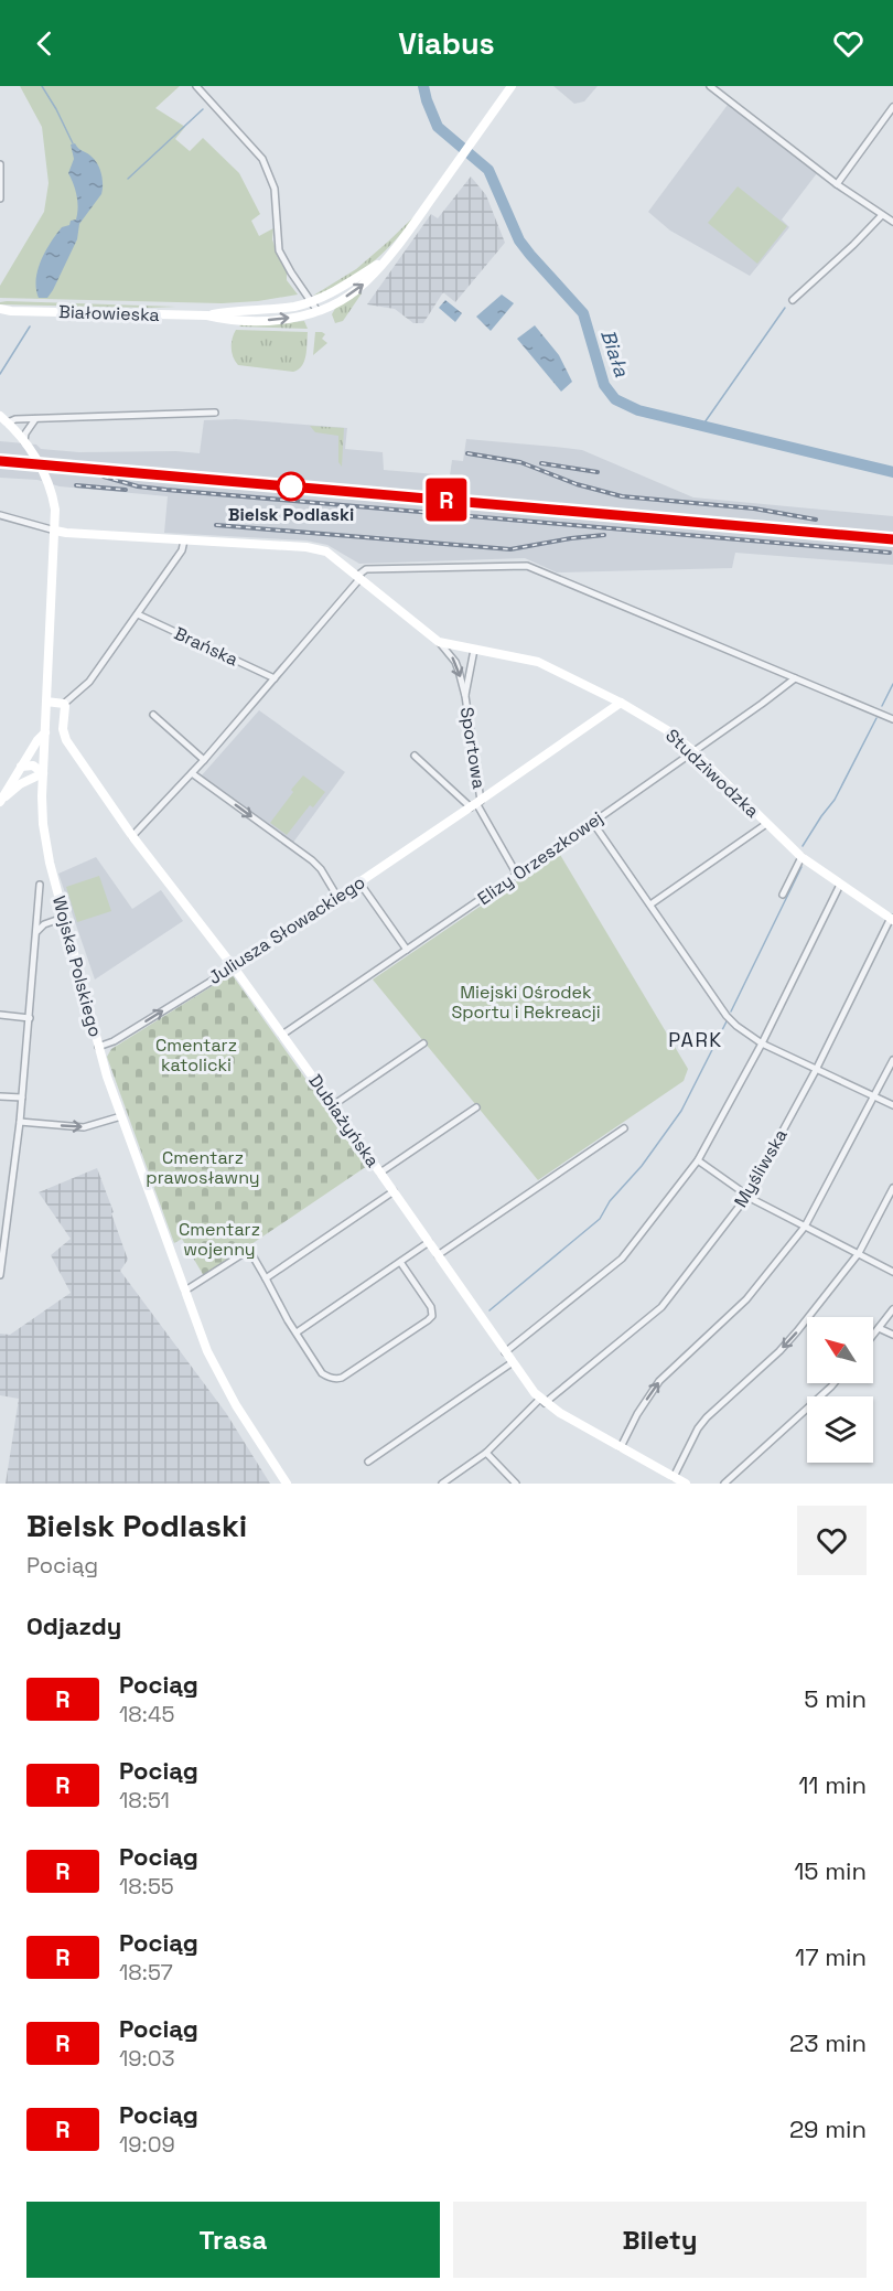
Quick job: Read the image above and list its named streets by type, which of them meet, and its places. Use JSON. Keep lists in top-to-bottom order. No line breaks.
{"streets":{"street":["Białowieska","Brańska","Sportowa","Studziwodzka","Elizy Orzeszkowej","Juliusza Słowackiego","Wojska Polskiego","Dubiażyńska","Myśliwska"]},"crossings":[["Sportowa","Studziwodzka"],["Sportowa","Elizy Orzeszkowej"],["Sportowa","Juliusza Słowackiego"],["Sportowa","Wojska Polskiego"],["Studziwodzka","Elizy Orzeszkowej"],["Studziwodzka","Juliusza Słowackiego"],["Studziwodzka","Myśliwska"],["Elizy Orzeszkowej","Dubiażyńska"],["Juliusza Słowackiego","Wojska Polskiego"],["Juliusza Słowackiego","Dubiażyńska"],["Dubiażyńska","Myśliwska"]],"districts":["PARK"],"water":["Biała"],"parks":["Miejski Ośrodek Sportu i Rekreacji","Cmentarz katolicki","Cmentarz prawosławny","Cmentarz wojenny"],"places":["Bielsk Podlaski"],"north":"top left","page":{"header":"Viabus","on_map":"R","heading":[["Bielsk Podlaski","Pociąg"],"Odjazdy"],"list":[{"mark":"R","name":"Pociąg","note":"18:45","value":"5 min"},{"mark":"R","name":"Pociąg","note":"18:51","value":"11 min"},{"mark":"R","name":"Pociąg","note":"18:55","value":"15 min"},{"mark":"R","name":"Pociąg","note":"18:57","value":"17 min"},{"mark":"R","name":"Pociąg","note":"19:03","value":"23 min"},{"mark":"R","name":"Pociąg","note":"19:09","value":"29 min"}],"buttons":["Trasa","Bilety"]}}
